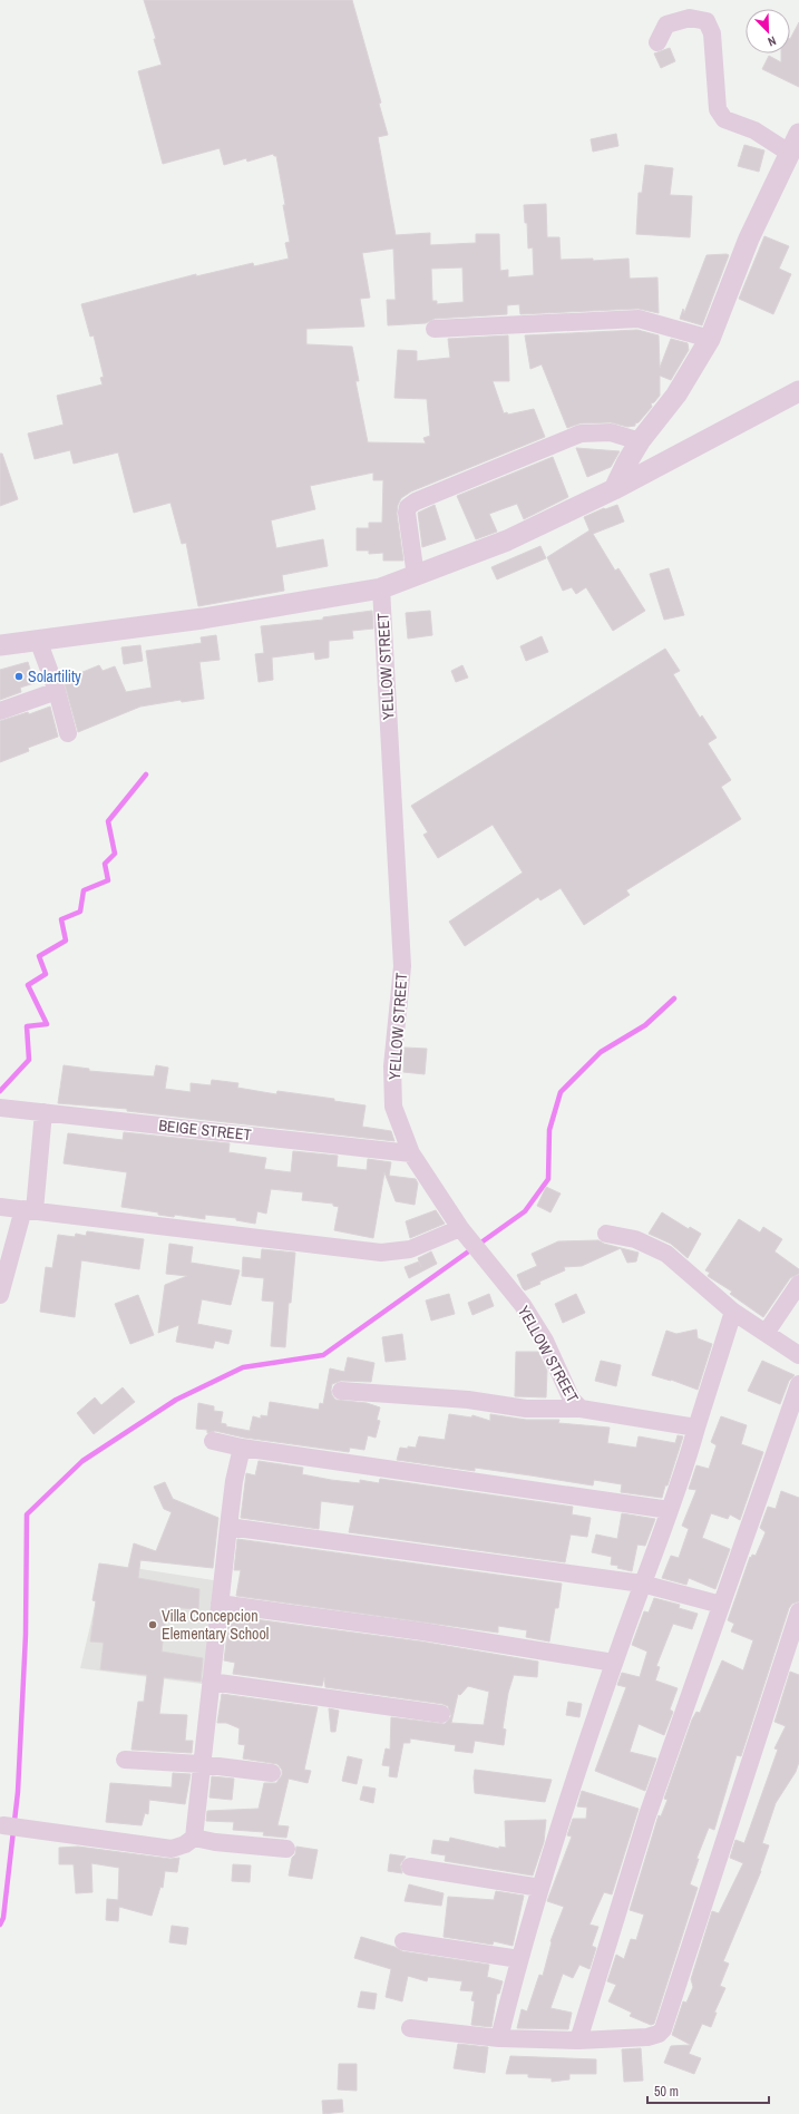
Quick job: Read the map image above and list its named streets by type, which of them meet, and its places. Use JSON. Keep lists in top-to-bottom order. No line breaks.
{"streets":{"street":["YELLOW STREET","BEIGE STREET"]},"crossings":[["YELLOW STREET","BEIGE STREET"]],"places":["Solartility","Villa Concepcion Elementary School"],"scale_bar":"50 m","north":"bottom right"}
